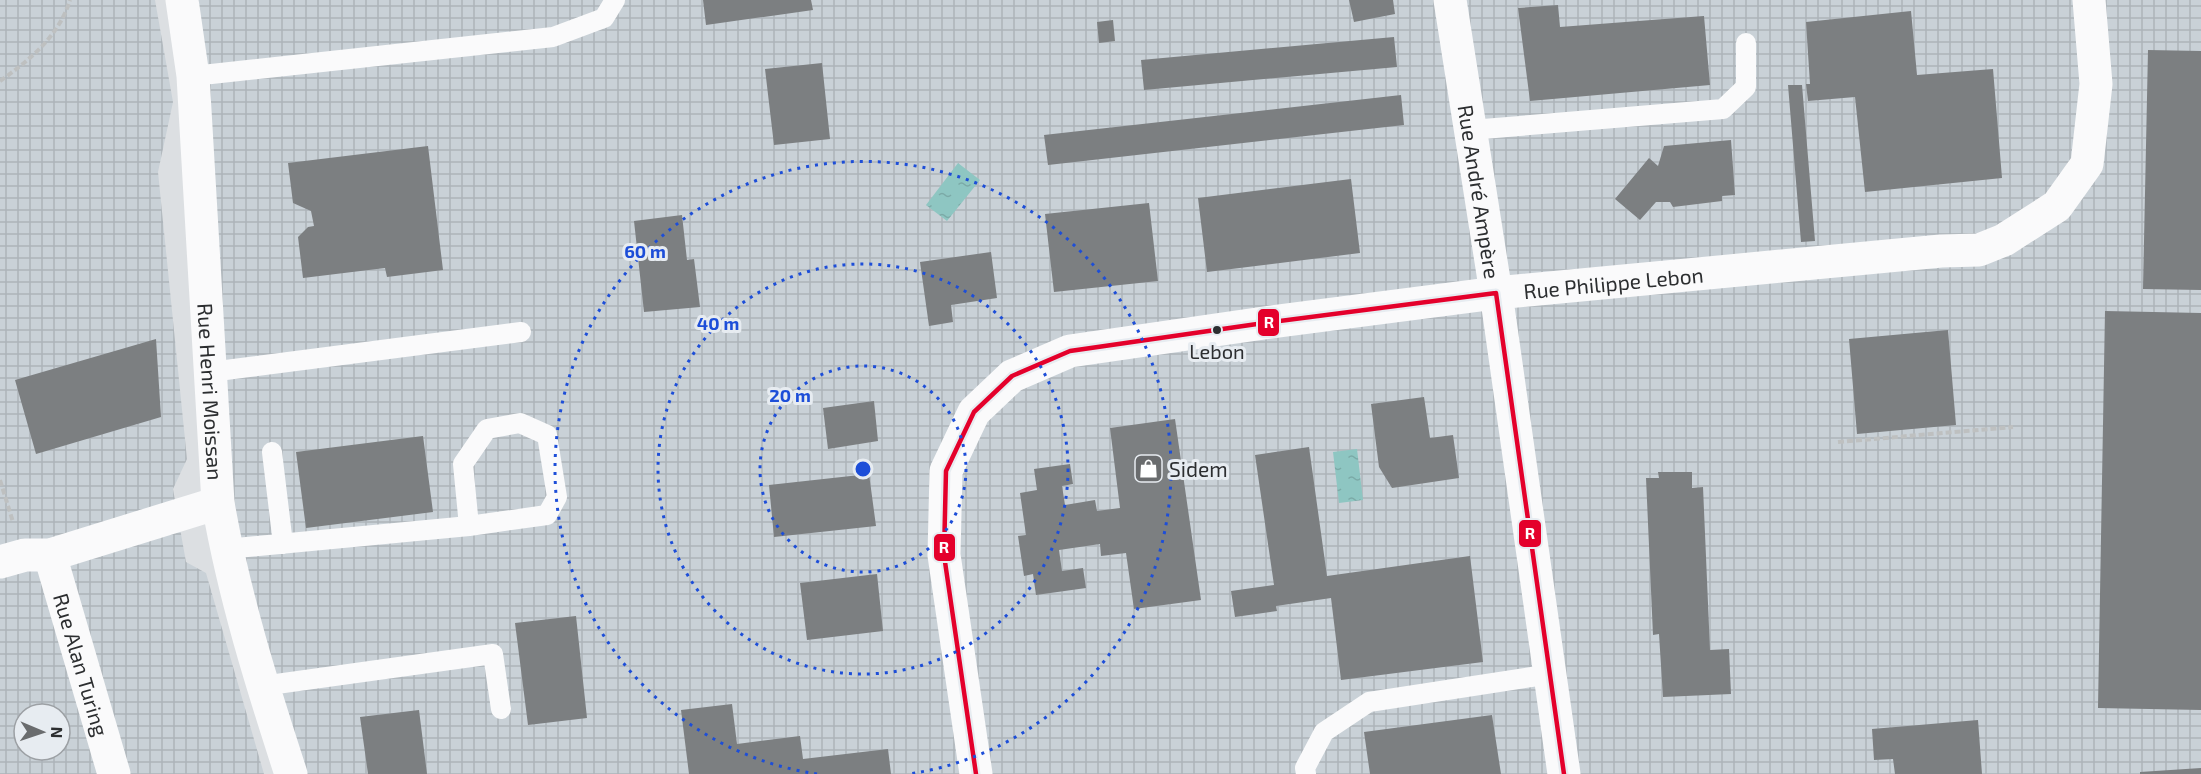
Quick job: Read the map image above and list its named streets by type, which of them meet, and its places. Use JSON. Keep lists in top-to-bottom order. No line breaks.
{"streets":{"street":["Rue André Ampère","Rue Philippe Lebon","Rue Henri Moissan","Rue Alan Turing"]},"crossings":[["Rue André Ampère","Rue Philippe Lebon"]],"places":{"other":["Lebon"],"shop":["Sidem"]},"lines":["transit line R"],"north":"right","rings":["60 m","40 m","20 m"]}
